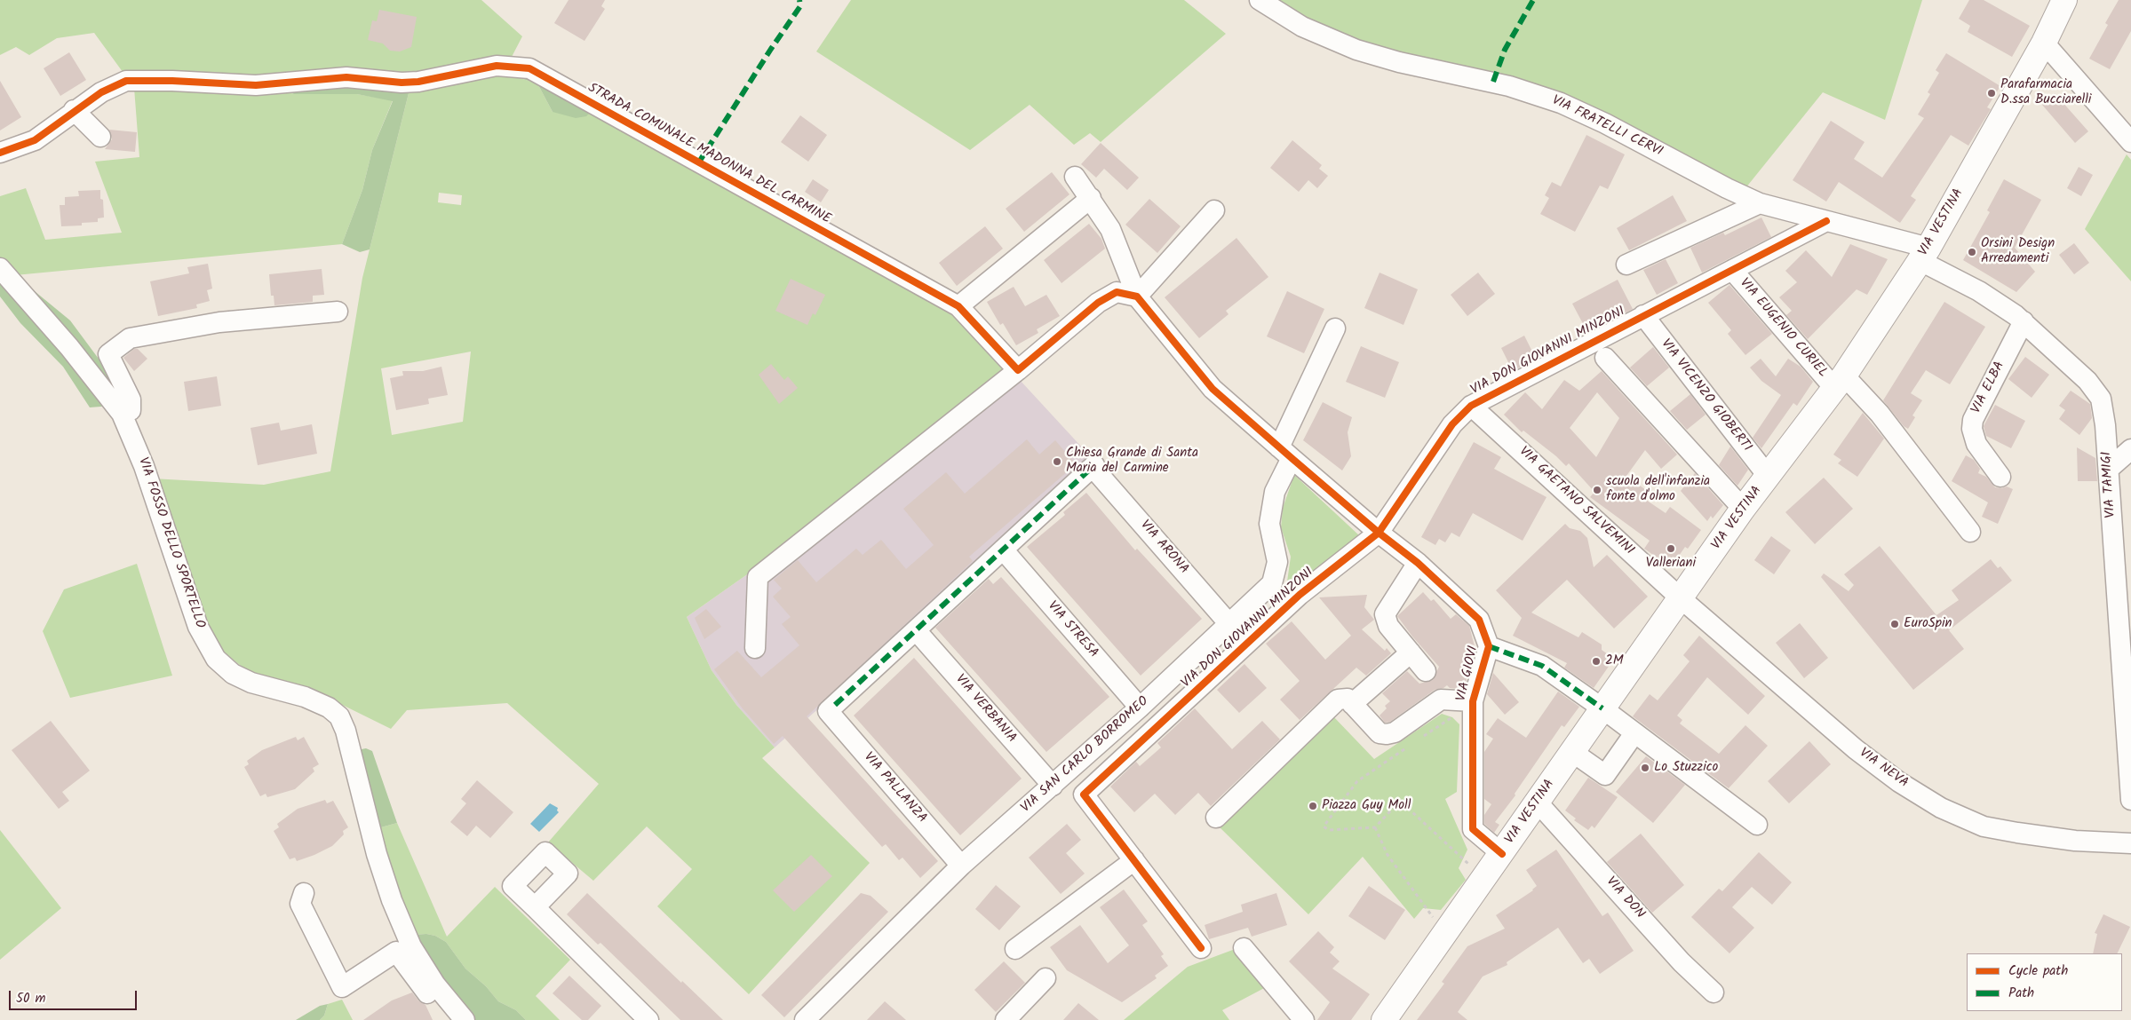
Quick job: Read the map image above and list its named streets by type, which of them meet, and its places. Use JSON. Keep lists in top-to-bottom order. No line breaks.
{"streets":{"main road":["VIA VESTINA"],"street":["VIA FRATELLI CERVI","STRADA COMUNALE MADONNA DEL CARMINE","VIA EUGENIO CURIEL","VIA DON GIOVANNI MINZONI","VIA ELBA","VIA VICENZO GIOBERTI","VIA TAMIGI","VIA GAETANO SALVEMINI","VIA FOSSO DELLO SPORTELLO","VIA ARONA","VIA STRESA","VIA GIOVI","VIA VERBANIA","VIA SAN CARLO BORROMEO","VIA NEVA","VIA PALLANZA","VIA DON"]},"crossings":[["VIA FRATELLI CERVI","VIA VESTINA"],["VIA FRATELLI CERVI","VIA DON GIOVANNI MINZONI"],["VIA FRATELLI CERVI","VIA TAMIGI"],["VIA VESTINA","VIA EUGENIO CURIEL"],["VIA VESTINA","VIA VICENZO GIOBERTI"],["VIA VESTINA","VIA TAMIGI"],["VIA VESTINA","VIA GAETANO SALVEMINI"],["VIA VESTINA","VIA GIOVI"],["VIA VESTINA","VIA NEVA"],["VIA VESTINA","VIA DON"],["VIA EUGENIO CURIEL","VIA DON GIOVANNI MINZONI"],["VIA DON GIOVANNI MINZONI","VIA VICENZO GIOBERTI"],["VIA DON GIOVANNI MINZONI","VIA GAETANO SALVEMINI"],["VIA DON GIOVANNI MINZONI","VIA GIOVI"],["VIA ELBA","VIA TAMIGI"],["VIA GAETANO SALVEMINI","VIA NEVA"],["VIA ARONA","VIA STRESA"],["VIA ARONA","VIA SAN CARLO BORROMEO"],["VIA STRESA","VIA SAN CARLO BORROMEO"],["VIA GIOVI","VIA SAN CARLO BORROMEO"],["VIA VERBANIA","VIA SAN CARLO BORROMEO"],["VIA VERBANIA","VIA PALLANZA"],["VIA SAN CARLO BORROMEO","VIA PALLANZA"]],"places":["Parafarmacia D.ssa Bucciarelli","Orsini Design Arredamenti","Chiesa Grande di Santa Maria del Carmine","scuola dell'infanzia fonte d'olmo","Valleriani","EuroSpin","2M","Lo Stuzzico","Piazza Guy Moll"],"legend":["Cycle path","Path"],"scale_bar":"50 m"}
